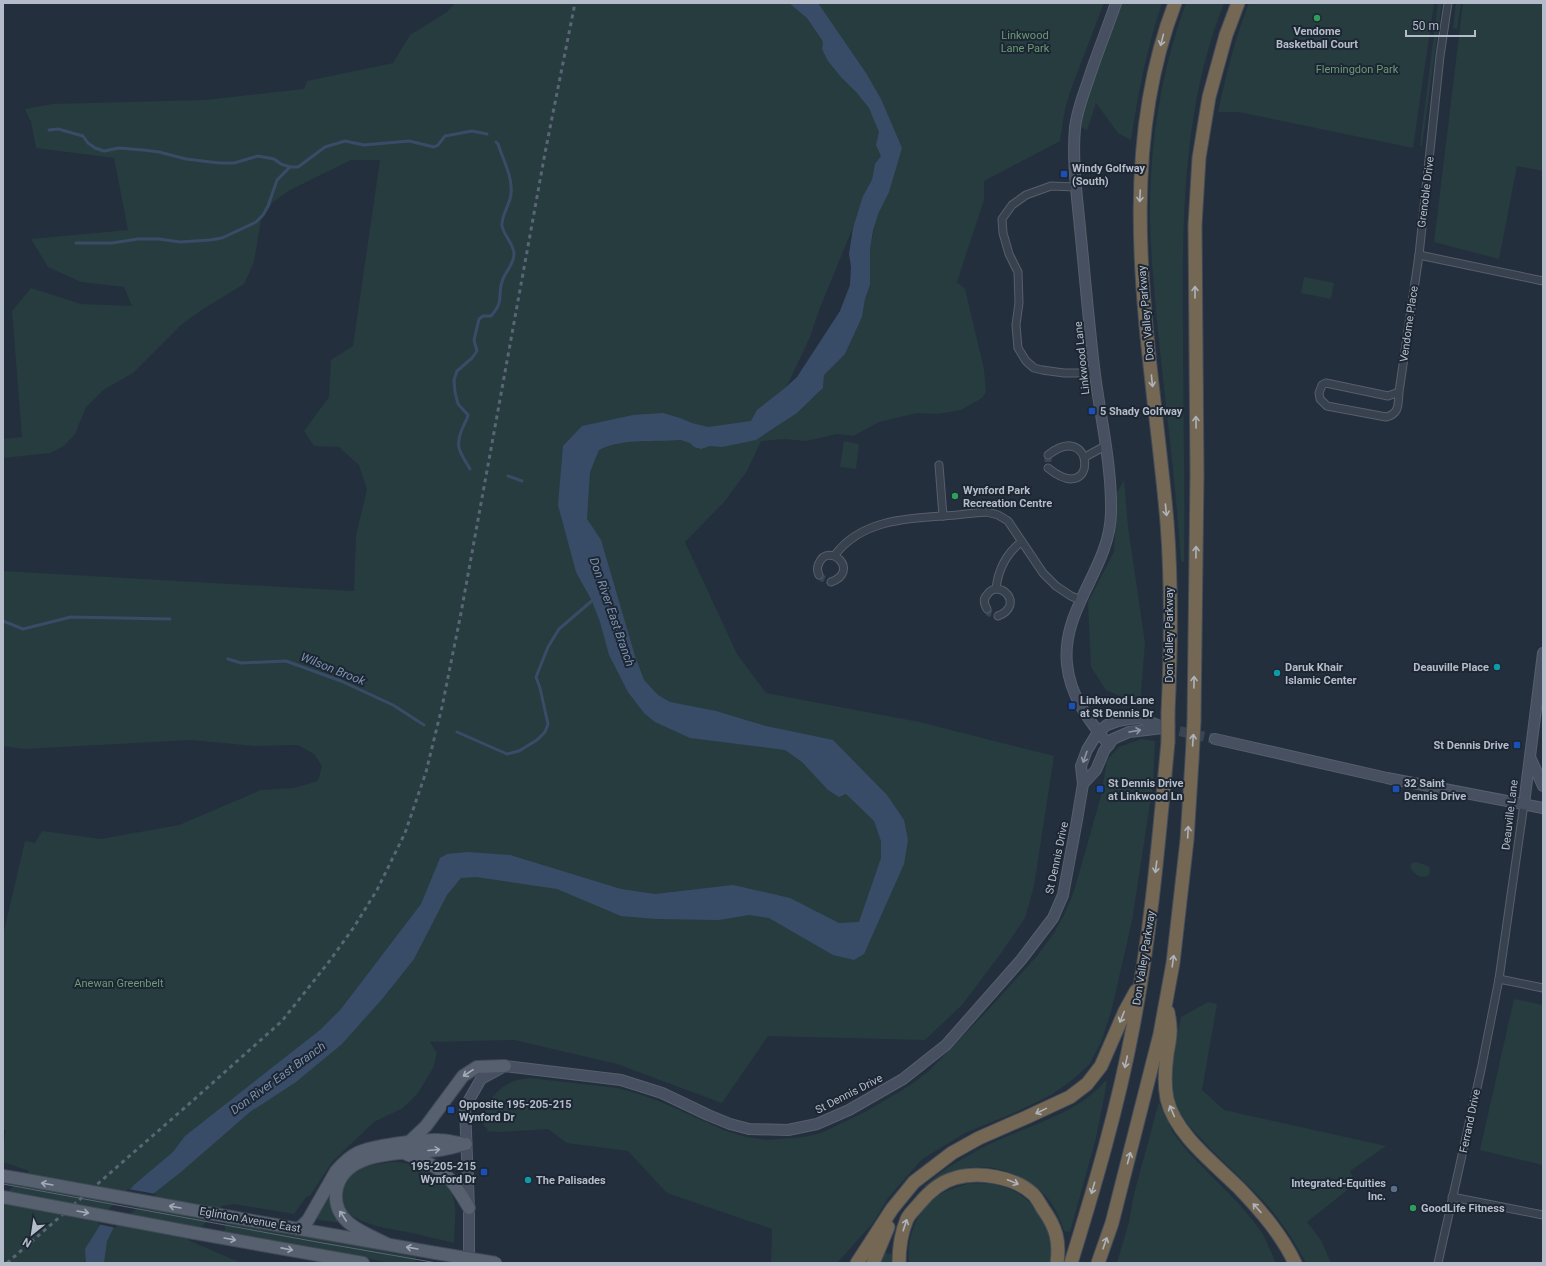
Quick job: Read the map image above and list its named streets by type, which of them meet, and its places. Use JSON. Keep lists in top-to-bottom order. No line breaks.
{"streets":{"highway":["Don Valley Parkway"],"main road":["Eglinton Avenue East"],"street":["Grenoble Drive","Vendome Place","Linkwood Lane","Deauville Lane","St Dennis Drive","Ferrand Drive"]},"crossings":[["Grenoble Drive","Vendome Place"],["Linkwood Lane","St Dennis Drive"],["Deauville Lane","Ferrand Drive"]],"water":["Don River East Branch","Wilson Brook"],"parks":["Linkwood Lane Park","Flemingdon Park","Anewan Greenbelt"],"places":{"other":["Vendome Basketball Court","Wynford Park Recreation Centre","Deauville Place","Daruk Khair Islamic Center","The Palisades","Integrated-Equities Inc.","GoodLife Fitness"],"transit":["Windy Golfway (South)","5 Shady Golfway","Linkwood Lane at St Dennis Dr","St Dennis Drive","St Dennis Drive at Linkwood Ln","32 Saint Dennis Drive","Opposite 195-205-215 Wynford Dr","195-205-215 Wynford Dr"]},"scale_bar":"50 m","north":"bottom left"}
